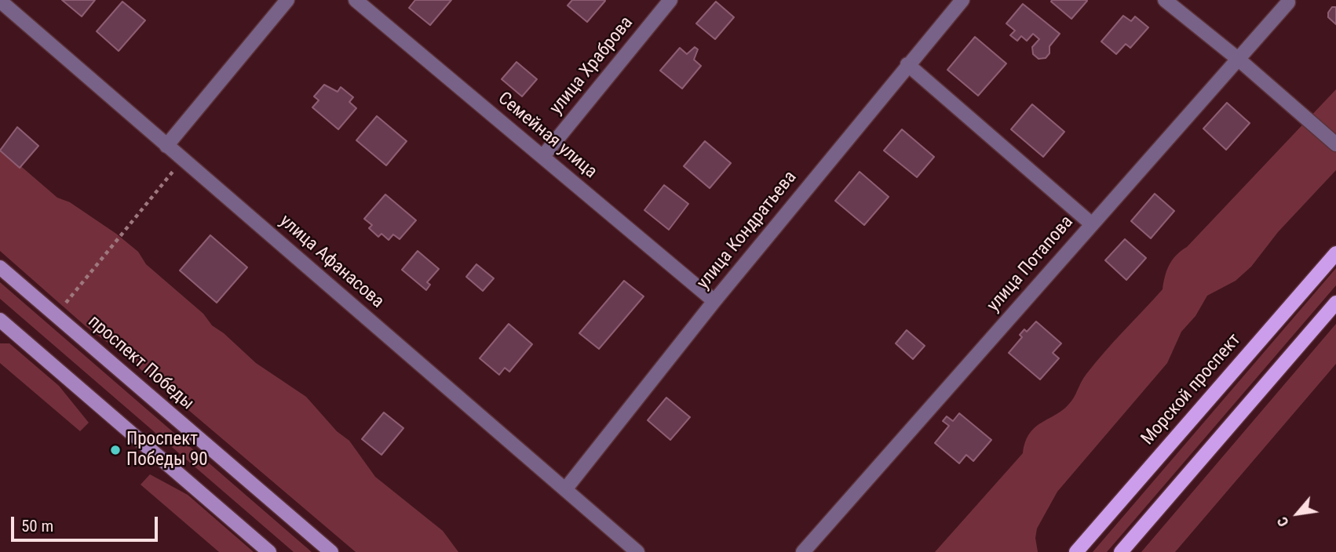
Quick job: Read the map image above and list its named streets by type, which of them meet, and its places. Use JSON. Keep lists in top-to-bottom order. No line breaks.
{"streets":{"main road":["проспект Победы","Морской проспект"],"street":["улица Храброва","Семейная улица","улица Кондратьева","улица Афанасова","улица Потапова"]},"crossings":[["улица Храброва","Семейная улица"],["Семейная улица","улица Кондратьева"],["улица Кондратьева","улица Афанасова"]],"places":["Проспект Победы 90"],"scale_bar":"50 m","north":"bottom left"}
